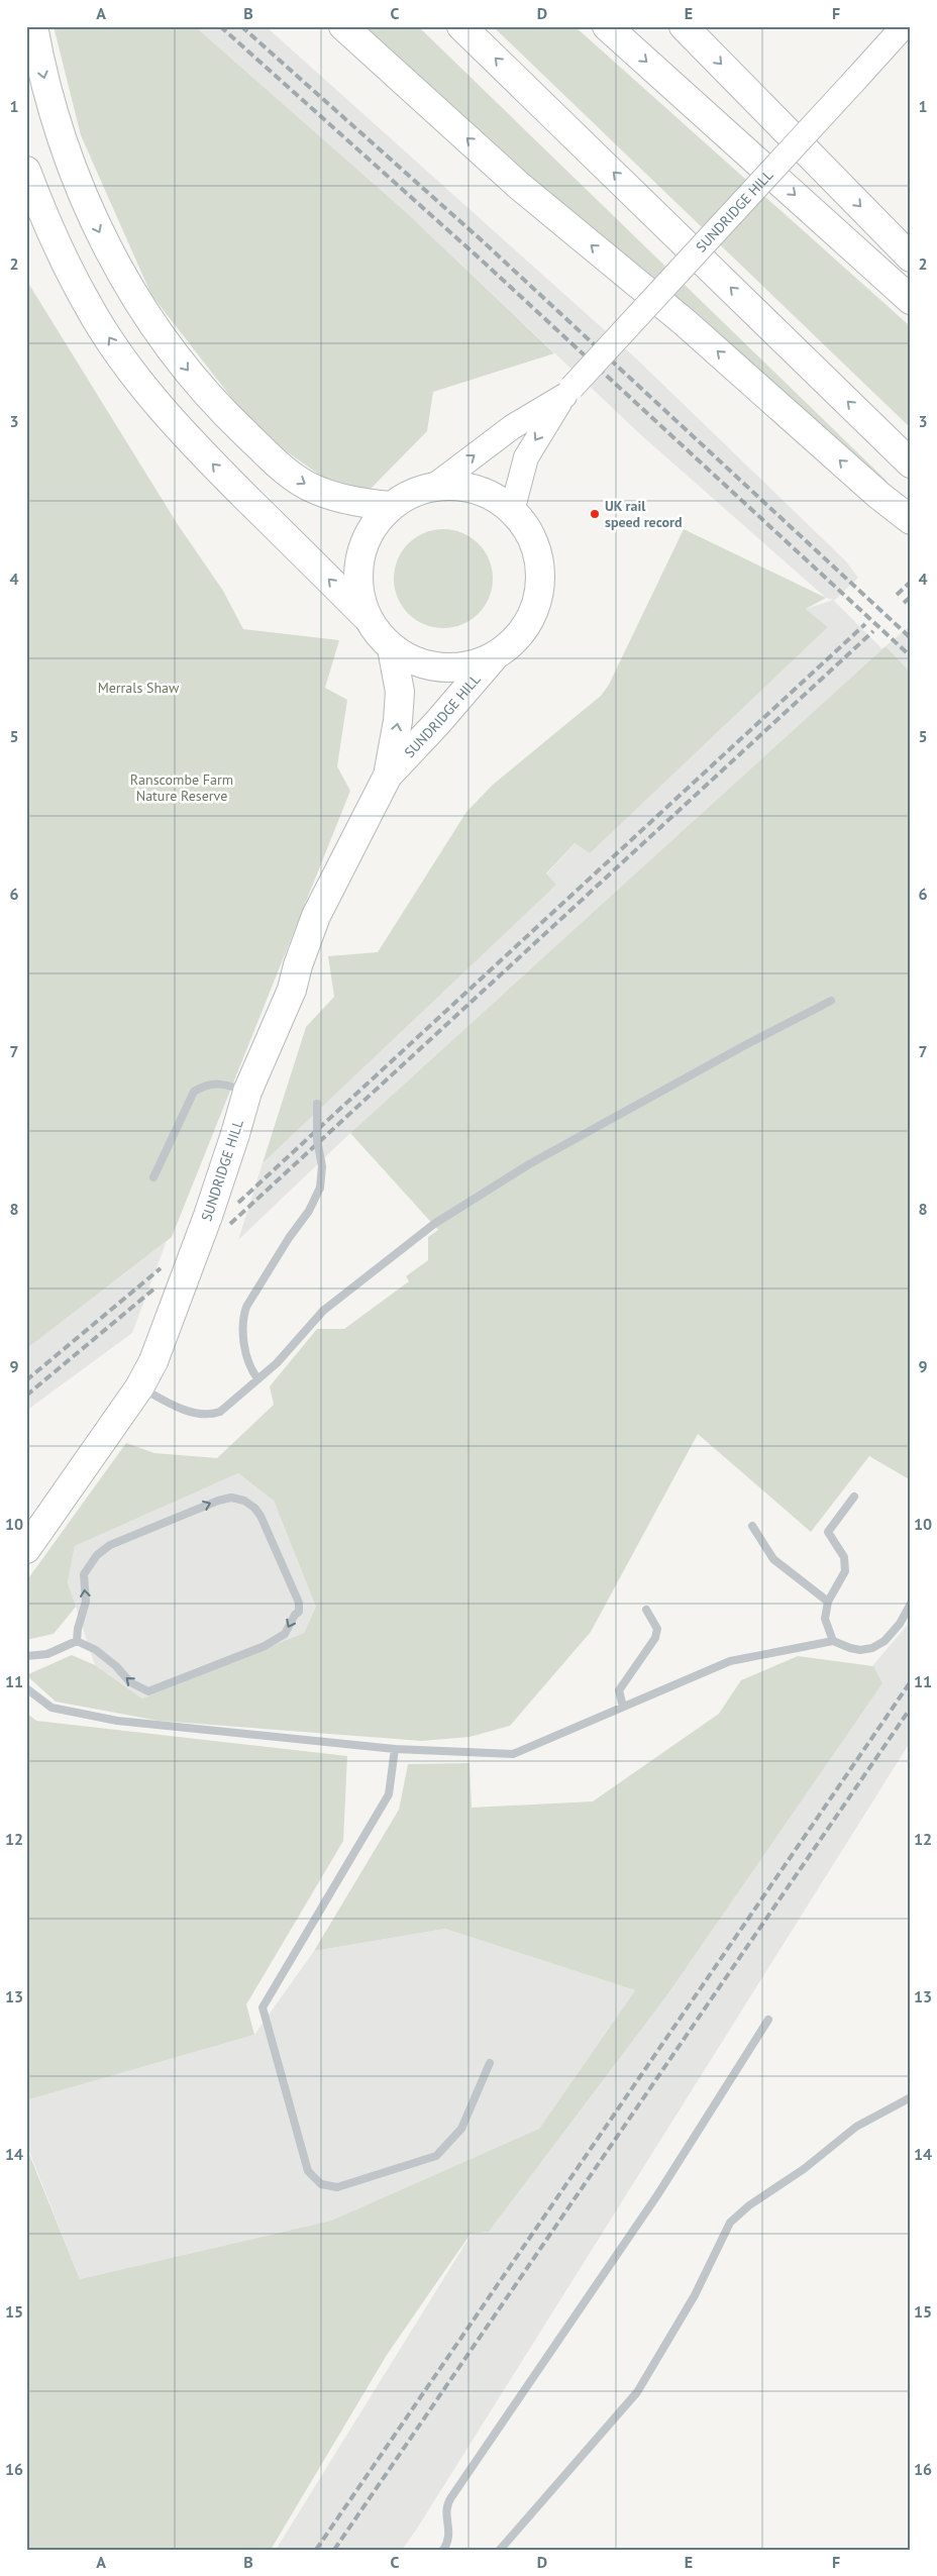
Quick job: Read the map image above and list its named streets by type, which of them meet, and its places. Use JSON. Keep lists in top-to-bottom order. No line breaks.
{"streets":{"highway":["SUNDRIDGE HILL"]},"parks":["Merrals Shaw","Ranscombe Farm Nature Reserve"],"places":["UK rail speed record"],"grid":{"columns":["A","B","C","D","E","F"],"rows":["1","2","3","4","5","6","7","8","9","10","11","12","13","14","15","16"]}}
